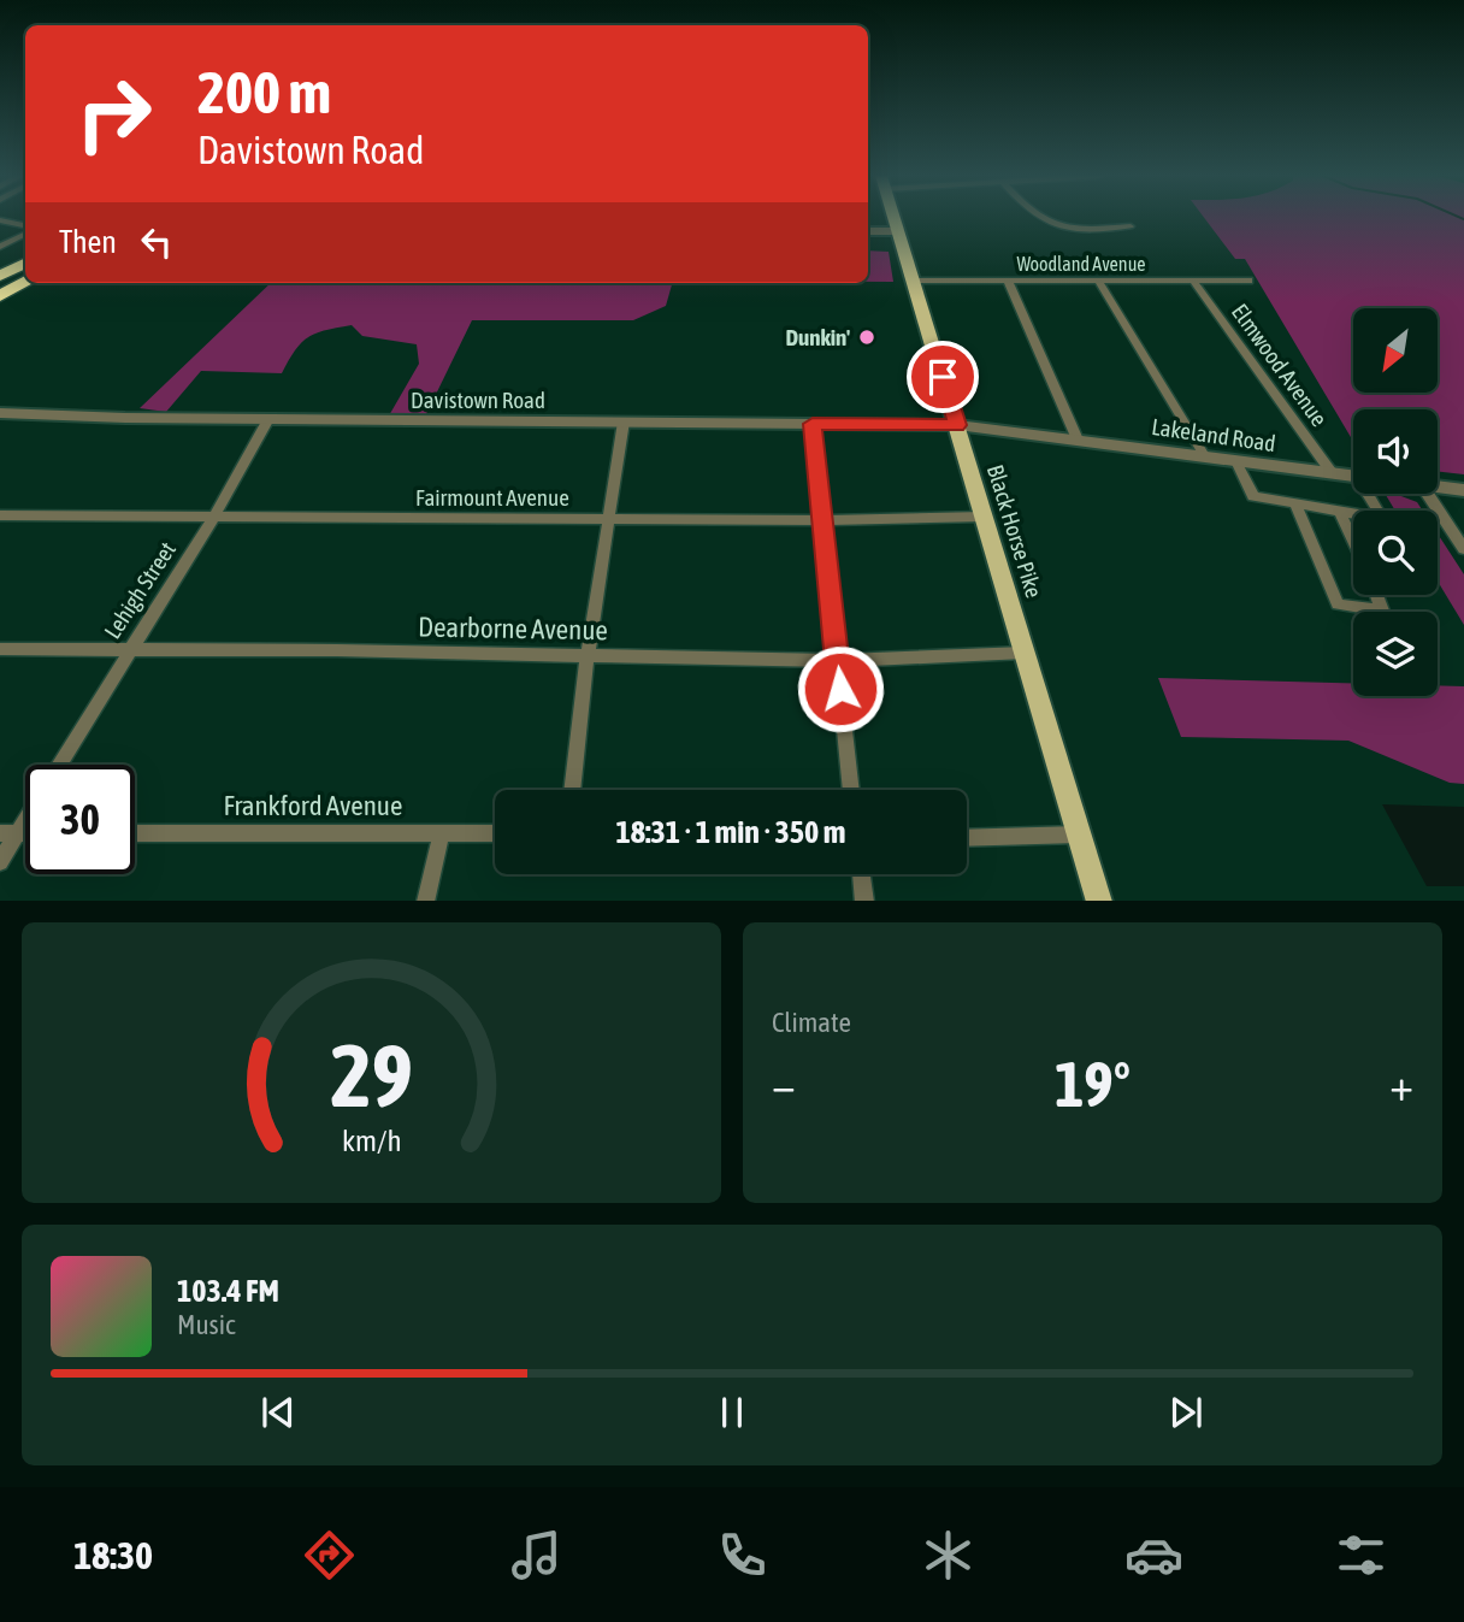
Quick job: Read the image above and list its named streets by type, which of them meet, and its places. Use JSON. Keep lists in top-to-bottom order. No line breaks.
{"streets":{"main road":["Black Horse Pike"],"street":["Woodland Avenue","Elmwood Avenue","Davistown Road","Lakeland Road","Fairmount Avenue","Lehigh Street","Dearborne Avenue","Frankford Avenue"]},"crossings":[["Woodland Avenue","Elmwood Avenue"],["Woodland Avenue","Black Horse Pike"],["Elmwood Avenue","Lakeland Road"],["Davistown Road","Lakeland Road"],["Davistown Road","Black Horse Pike"],["Davistown Road","Lehigh Street"],["Lakeland Road","Black Horse Pike"],["Fairmount Avenue","Black Horse Pike"],["Fairmount Avenue","Lehigh Street"],["Black Horse Pike","Dearborne Avenue"],["Lehigh Street","Dearborne Avenue"]],"places":["Dunkin'"],"north":"bottom left","page":{"turn":["200 m","Davistown Road"],"then":"Then","limit":"30","trip":"18:31 · 1 min · 350 m","tile":"Climate","heat":["−","19°","+"],"song":["103.4 FM","Music"],"tabs":"18:30","gauge":["29","km/h"]}}
